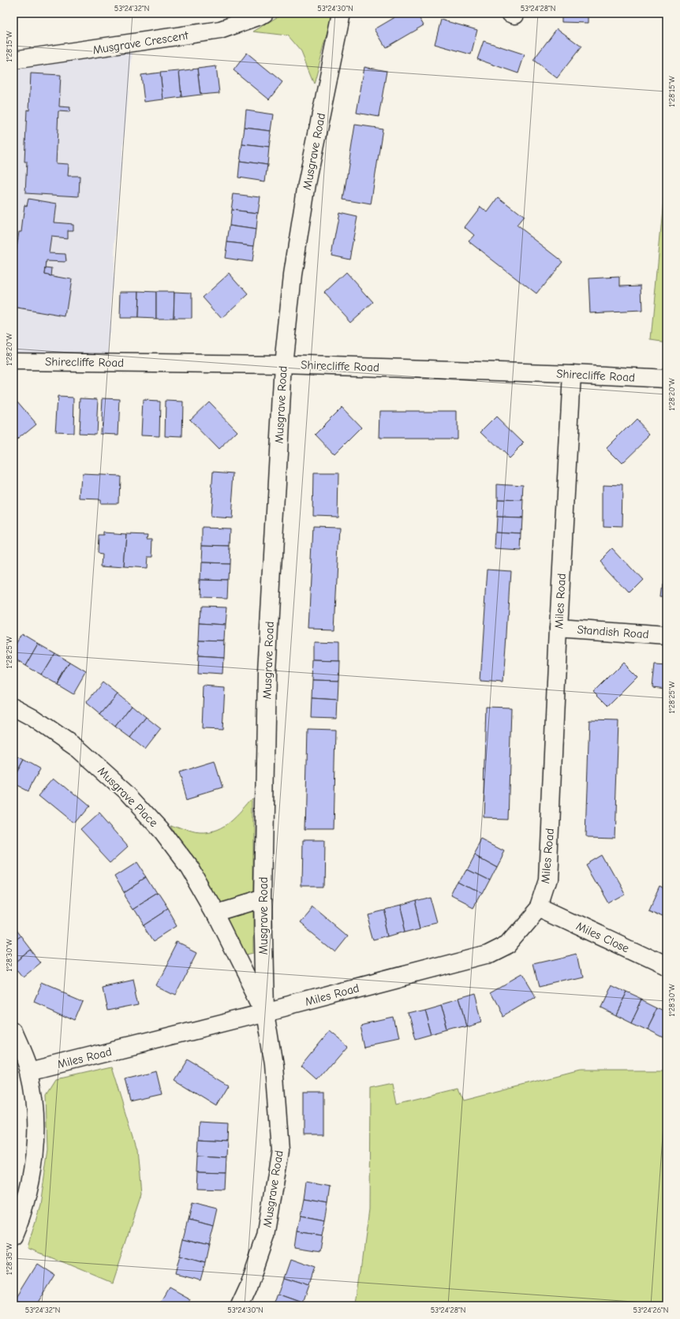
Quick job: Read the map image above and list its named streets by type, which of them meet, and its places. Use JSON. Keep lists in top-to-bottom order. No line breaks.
{"streets":{"street":["Musgrave Crescent","Musgrave Road","Shirecliffe Road","Miles Road","Standish Road","Musgrave Place","Miles Close"]},"crossings":[["Musgrave Road","Shirecliffe Road"],["Musgrave Road","Miles Road"],["Musgrave Road","Musgrave Place"],["Shirecliffe Road","Miles Road"],["Miles Road","Standish Road"],["Miles Road","Musgrave Place"],["Miles Road","Miles Close"]],"coordinates":["53°24'32\"N","53°24'30\"N","53°24'28\"N","1°28'15\"W","1°28'20\"W","1°28'25\"W","1°28'30\"W","1°28'35\"W","53°24'26\"N"]}
